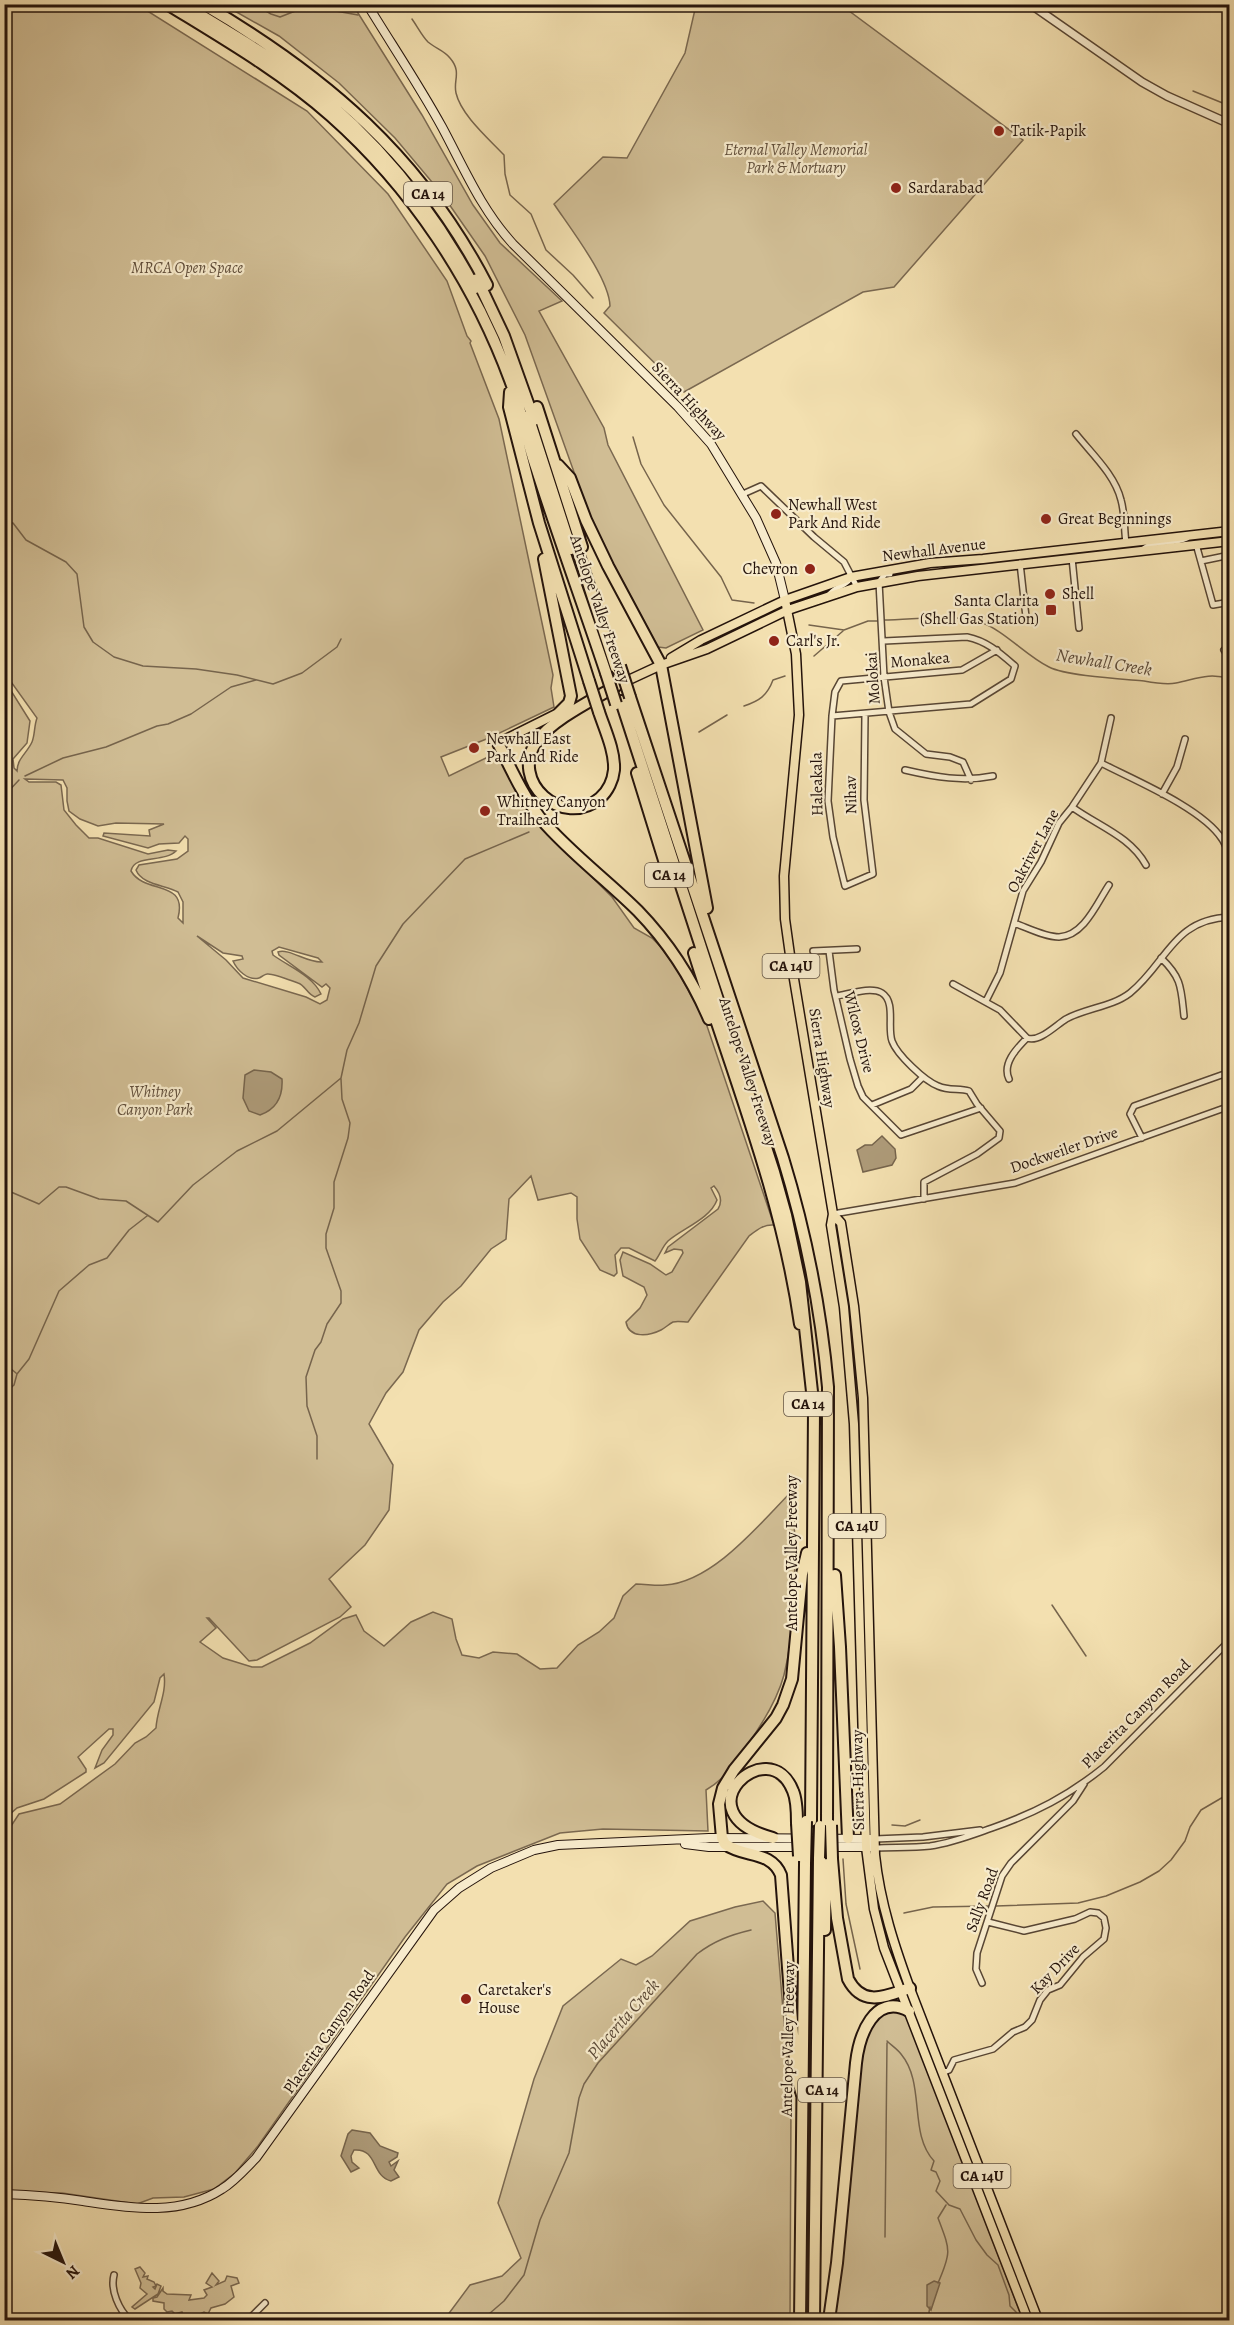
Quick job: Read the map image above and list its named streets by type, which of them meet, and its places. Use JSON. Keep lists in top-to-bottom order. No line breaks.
{"streets":{"highway":["CA 14","Antelope Valley Freeway"],"main road":["Sierra Highway","Newhall Avenue","CA 14U","Placerita Canyon Road"],"street":["Monakea","Molokai","Haleakala","Nihav","Oakriver Lane","Wilcox Drive","Dockweiler Drive","Sally Road","Kay Drive"]},"crossings":[["Sierra Highway","Newhall Avenue"],["Sierra Highway","Dockweiler Drive"],["Sierra Highway","Placerita Canyon Road"],["Sierra Highway","Kay Drive"],["Newhall Avenue","Molokai"],["Monakea","Molokai"],["Monakea","Haleakala"],["Haleakala","Nihav"],["Placerita Canyon Road","Sally Road"],["Sally Road","Kay Drive"]],"water":["Newhall Creek","Placerita Creek"],"parks":["Eternal Valley Memorial Park & Mortuary","MRCA Open Space","Whitney Canyon Park"],"places":{"other":["Tatik-Papik","Sardarabad","Newhall West Park And Ride","Great Beginnings","Chevron","Shell","Carl's Jr.","Newhall East Park And Ride","Whitney Canyon Trailhead","Caretaker's House"],"transit":["Santa Clarita (Shell Gas Station)"]},"north":"bottom right"}
